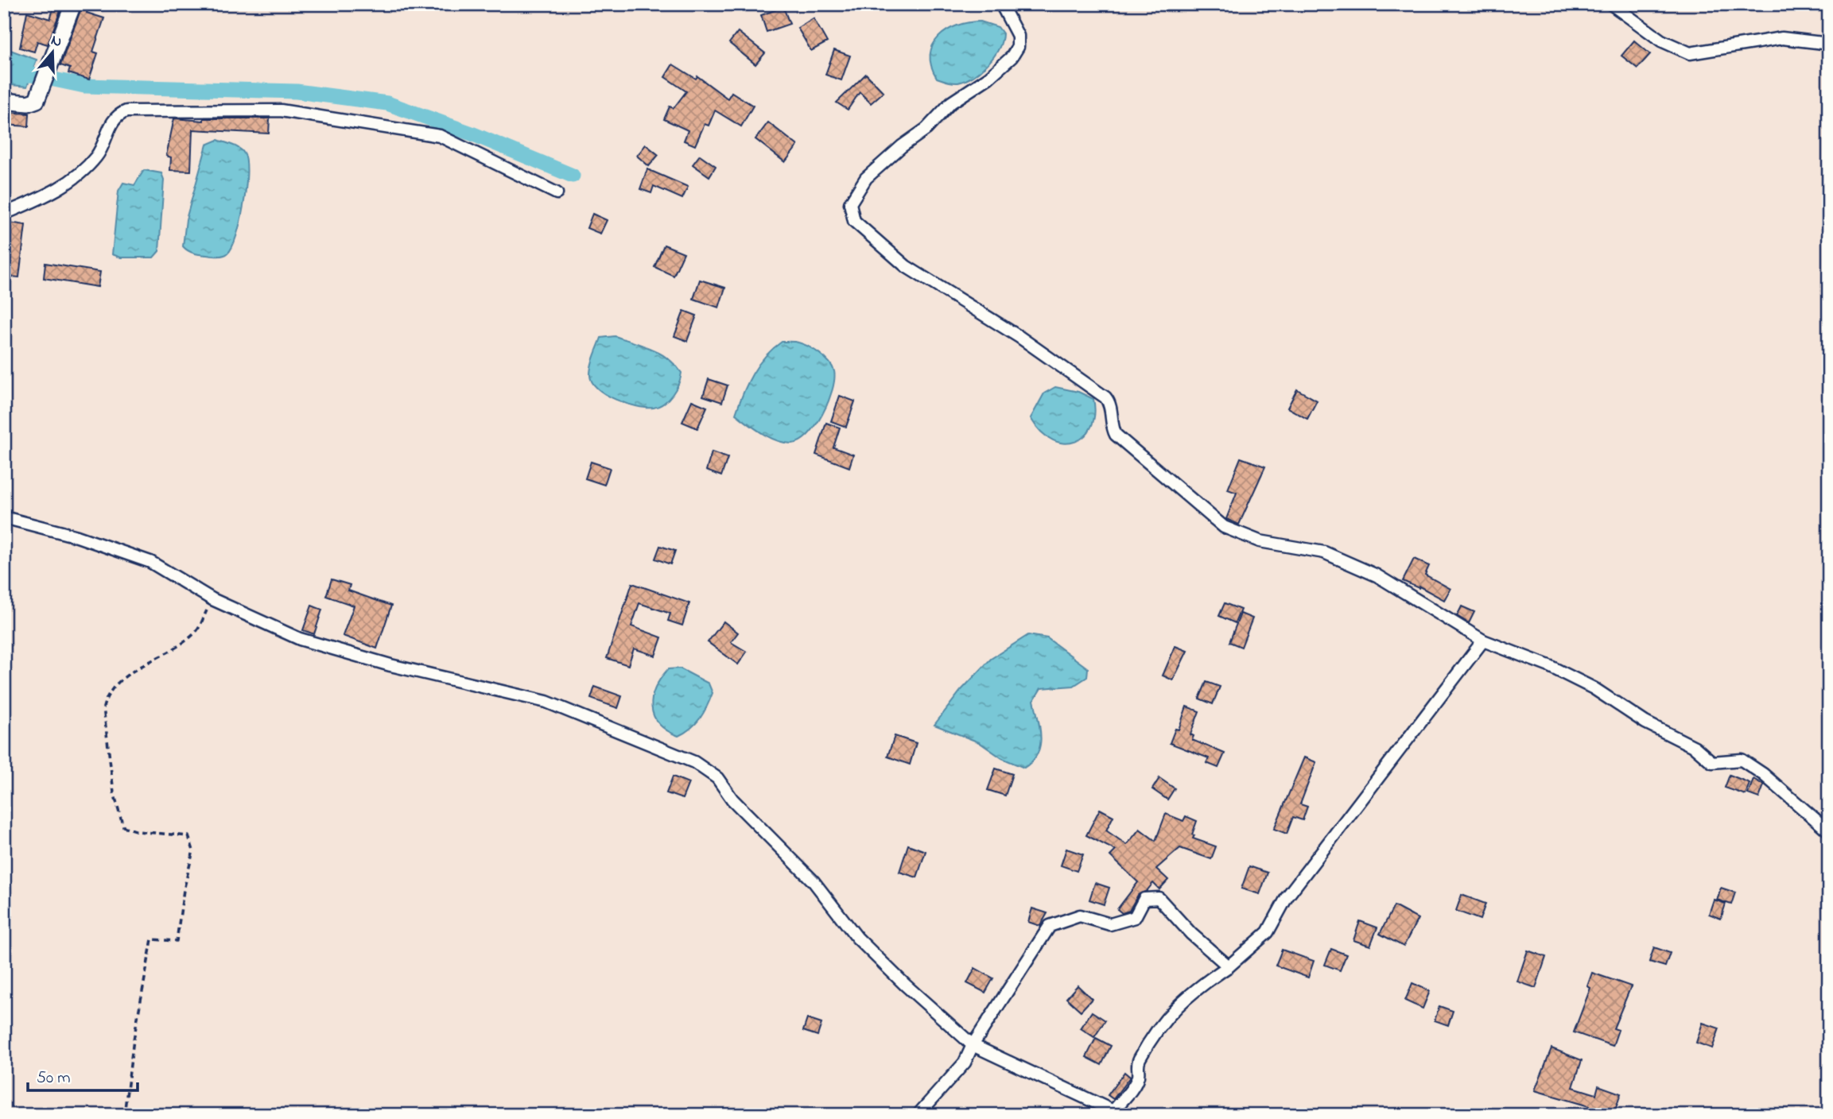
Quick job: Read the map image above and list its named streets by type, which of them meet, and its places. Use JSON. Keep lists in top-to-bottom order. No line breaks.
{"scale_bar":"50 m","north":"top"}
